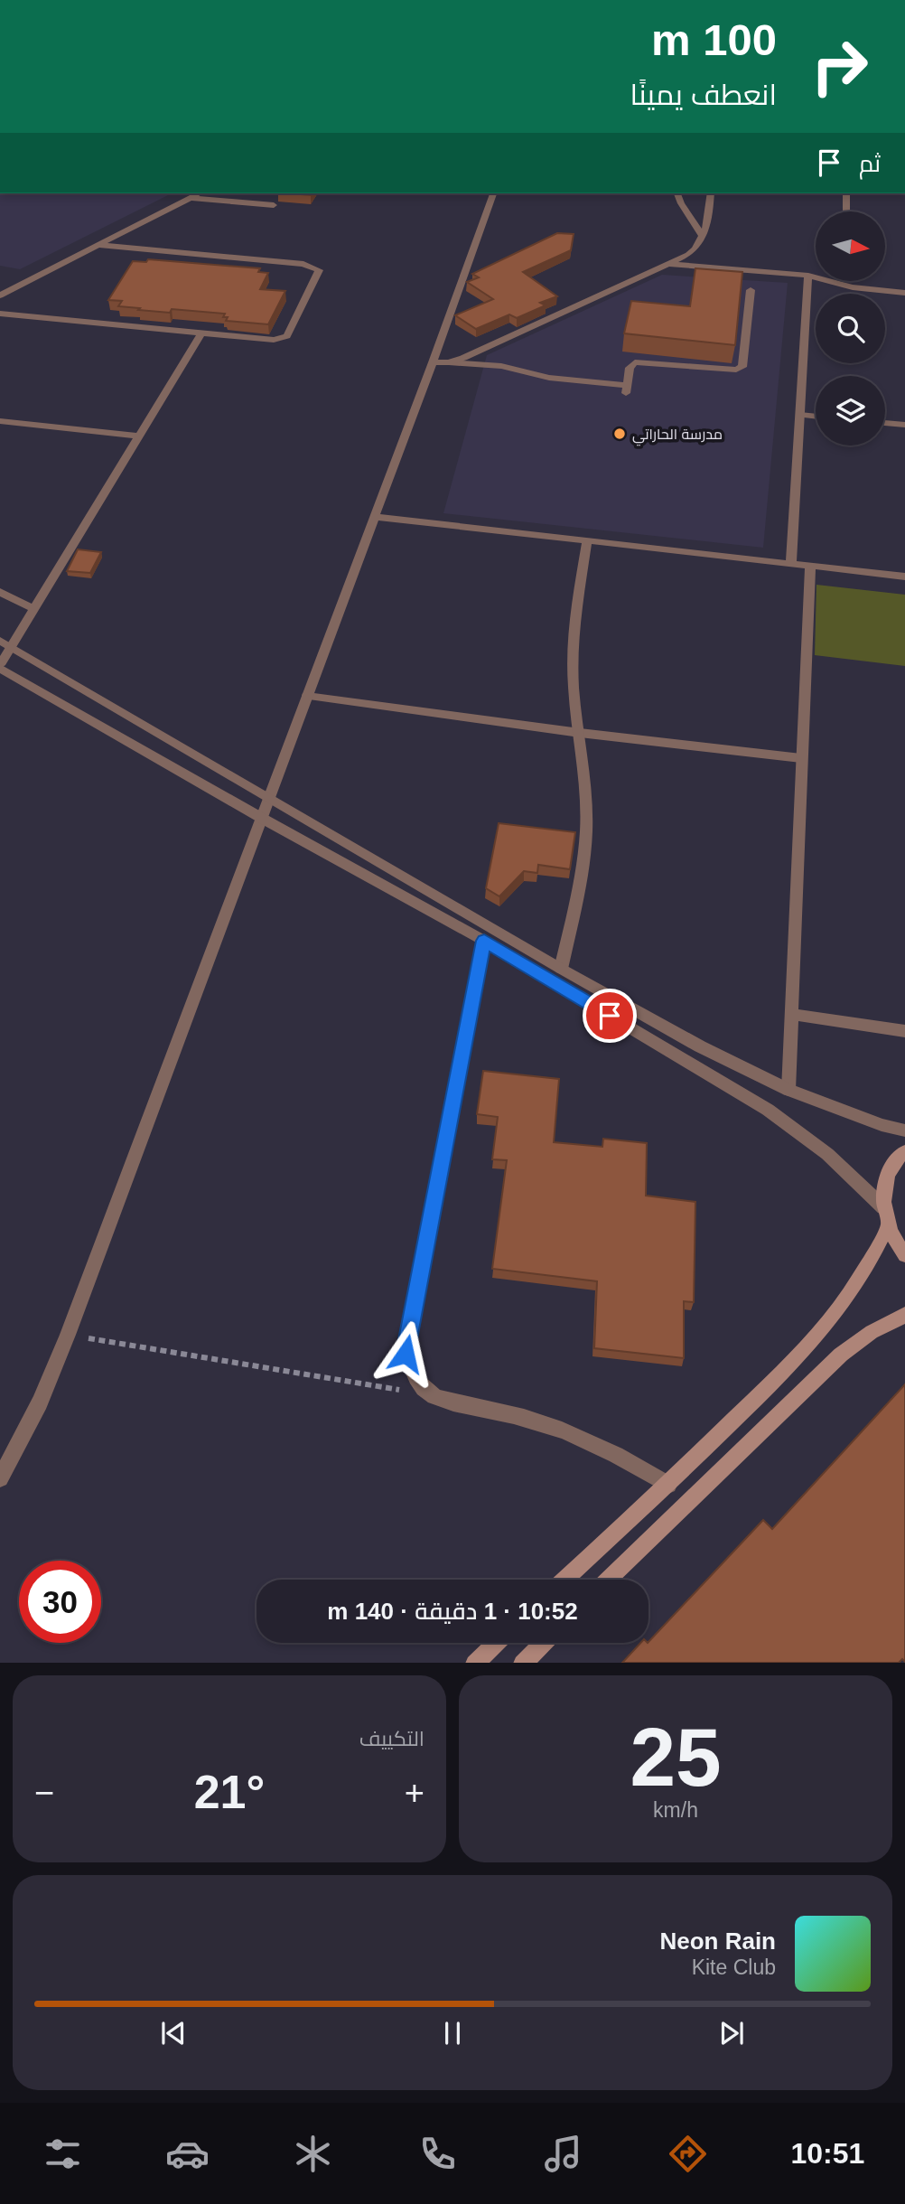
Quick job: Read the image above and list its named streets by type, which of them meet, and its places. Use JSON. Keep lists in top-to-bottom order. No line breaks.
{"places":["مدرسة الحاراتي"],"north":"right","page":{"turn":["100 m","انعطف يمينًا"],"then":"ثم","limit":"30","trip":"10:52 · 1 دقيقة · 140 m","tile":[["25","km/h"],"التكييف"],"heat":["−","21°","+"],"song":["Neon Rain","Kite Club"],"tabs":"10:51"}}
